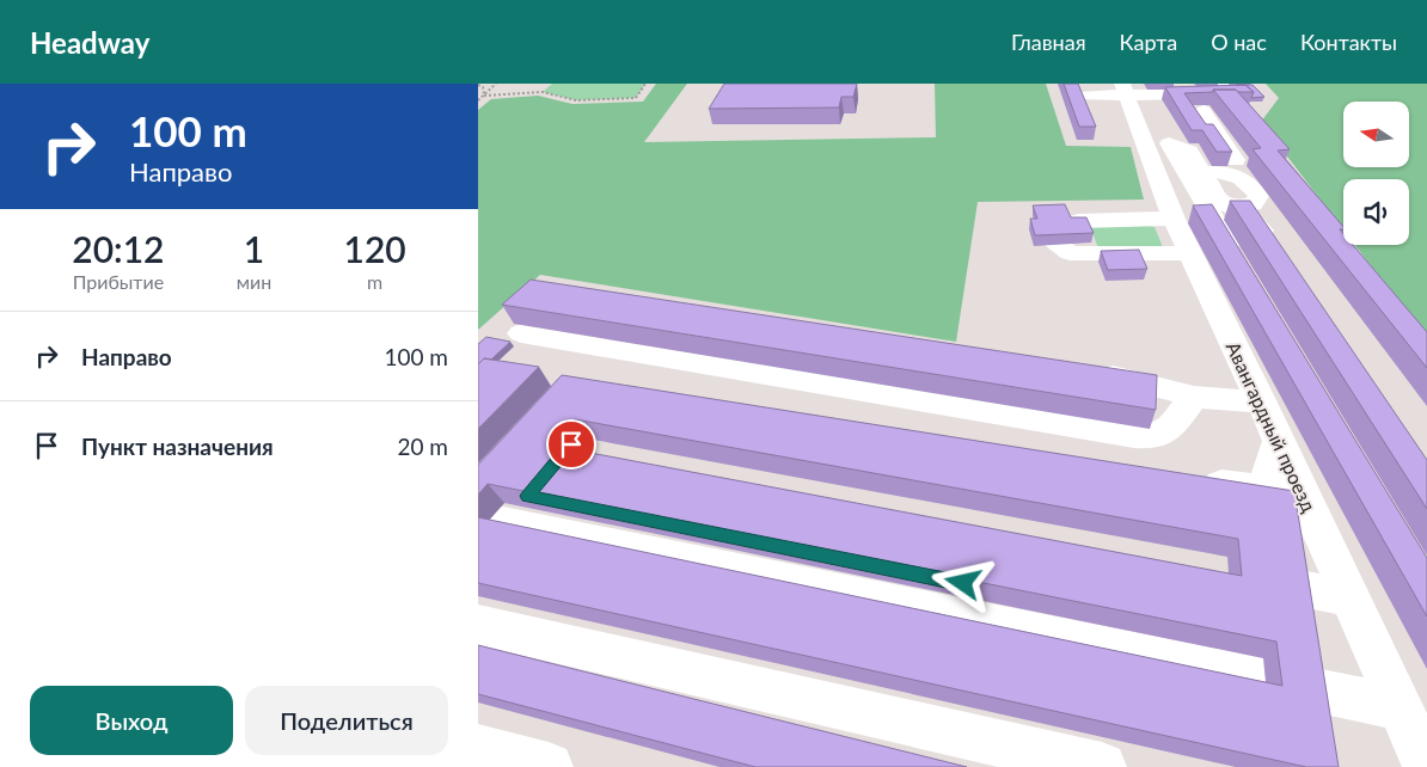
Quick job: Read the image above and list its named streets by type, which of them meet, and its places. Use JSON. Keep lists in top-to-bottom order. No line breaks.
{"streets":{"street":["Авангардный проезд"]},"north":"left","page":{"header":"Headway","nav":["Главная","Карта","О нас","Контакты"],"turn":["100 m","Направо"],"eta":["20:12","Прибытие","1","мин","120","m"],"list":[{"name":"Направо","value":"100 m"},{"name":"Пункт назначения","value":"20 m"}],"buttons":["Выход","Поделиться"]}}
